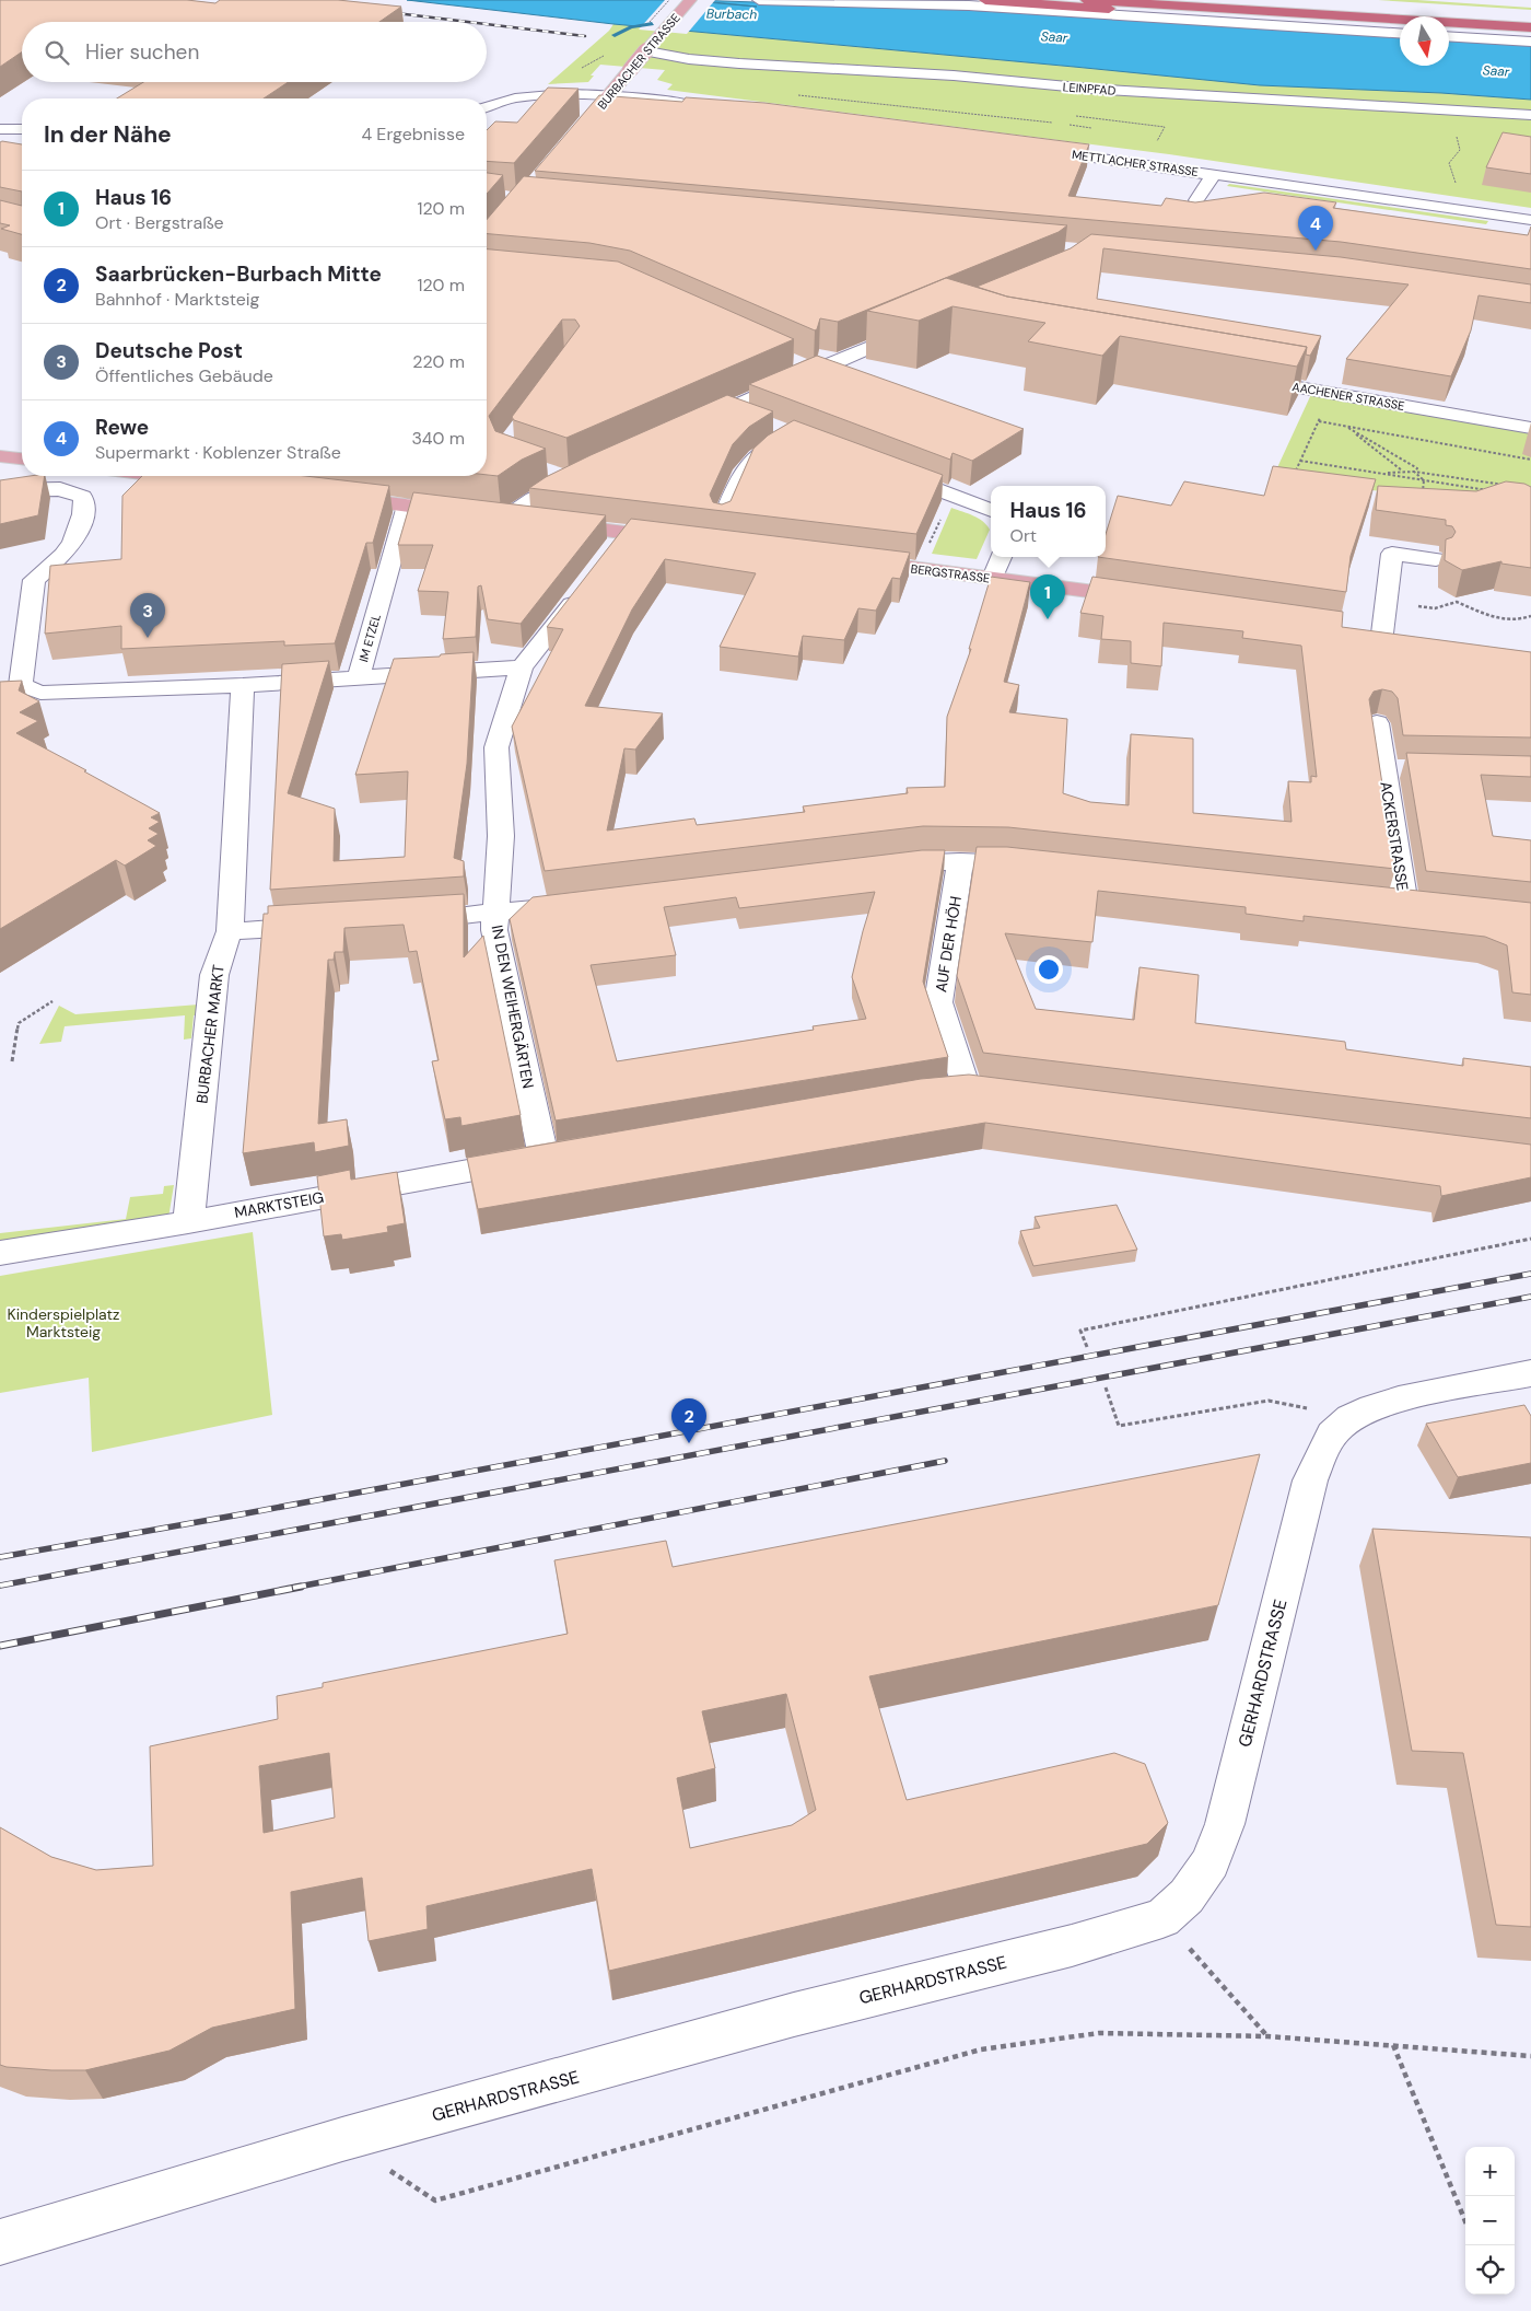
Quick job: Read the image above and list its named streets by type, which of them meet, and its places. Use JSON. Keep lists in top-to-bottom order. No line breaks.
{"streets":{"main road":["BURBACHER STRASSE","BERGSTRASSE"],"street":["LEINPFAD","METTLACHER STRASSE","AACHENER STRASSE","IM ETZEL","ACKERSTRASSE","AUF DER HÖH","IN DEN WEIHERGÄRTEN","BURBACHER MARKT","MARKTSTEIG","GERHARDSTRASSE"]},"crossings":[["IM ETZEL","IN DEN WEIHERGÄRTEN"],["IN DEN WEIHERGÄRTEN","MARKTSTEIG"],["BURBACHER MARKT","MARKTSTEIG"]],"water":["Burbach","Saar"],"parks":["Kinderspielplatz Marktsteig"],"north":"bottom","page":{"search":"Hier suchen","heading":["In der Nähe","4 Ergebnisse"],"list":[{"mark":"1","name":"Haus 16","note":"Ort · Bergstraße","value":"120 m"},{"mark":"2","name":"Saarbrücken-Burbach Mitte","note":"Bahnhof · Marktsteig","value":"120 m"},{"mark":"3","name":"Deutsche Post","note":"Öffentliches Gebäude","value":"220 m"},{"mark":"4","name":"Rewe","note":"Supermarkt · Koblenzer Straße","value":"340 m"}],"pins":["4","1","3","2"],"popup":["Haus 16","Ort"],"map_buttons":["+","−"]}}
